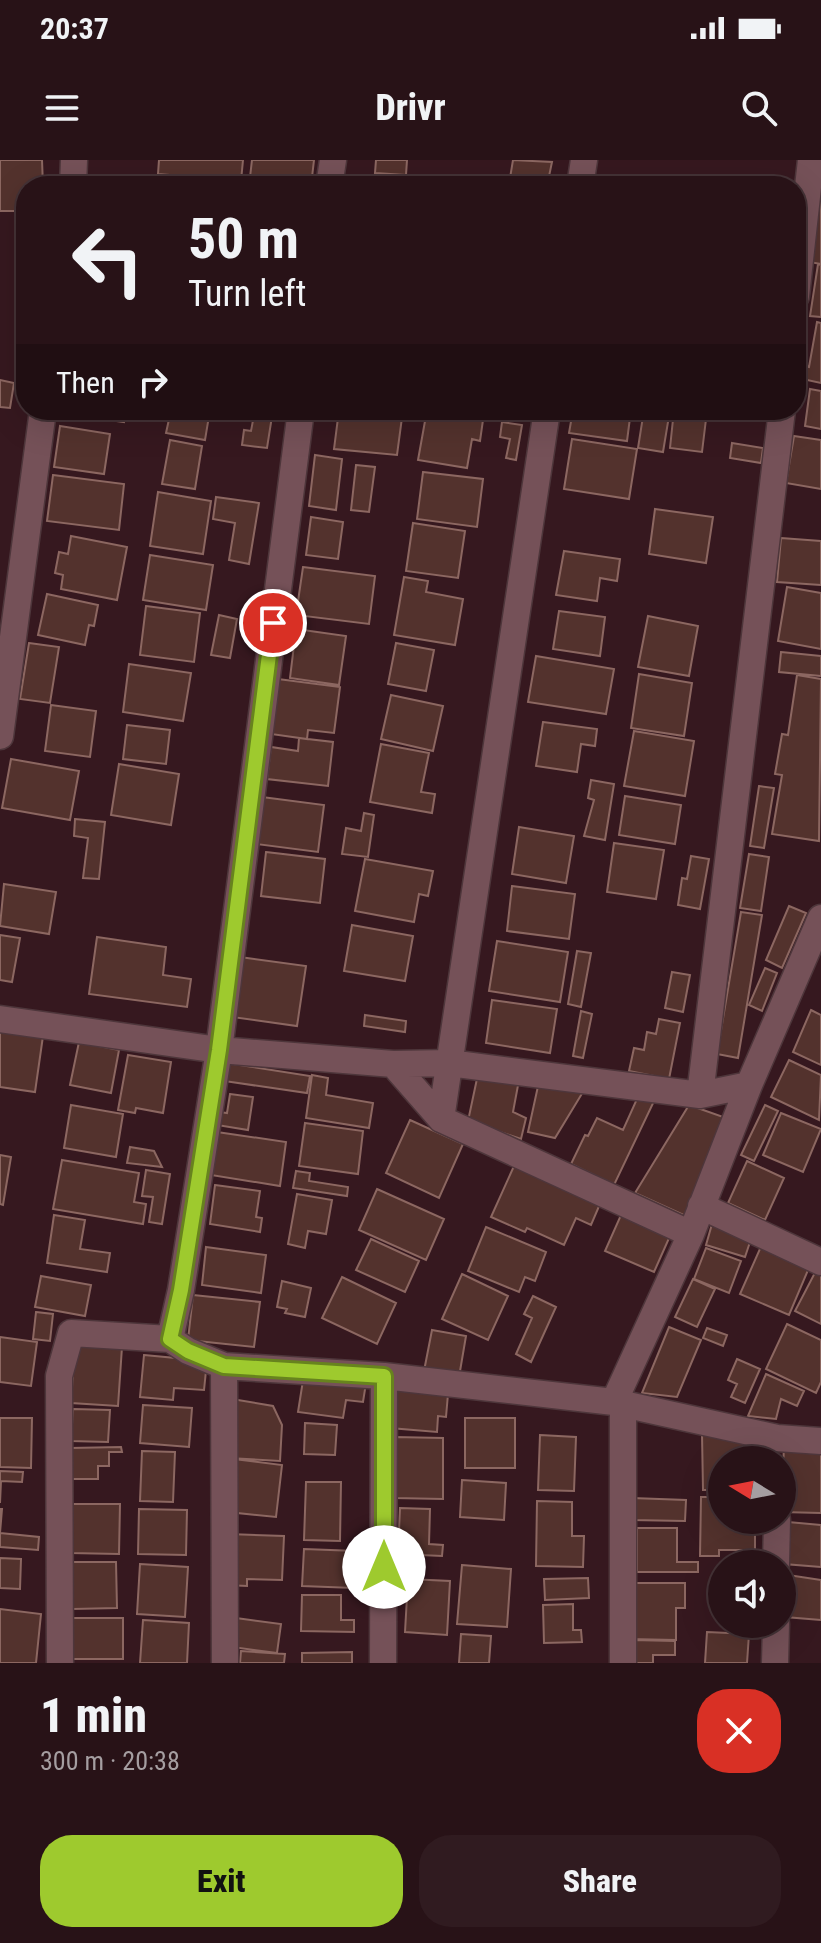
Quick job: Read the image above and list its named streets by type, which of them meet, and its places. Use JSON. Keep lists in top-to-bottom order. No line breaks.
{"north":"left","page":{"status":"20:37","header":"Drivr","turn":["50 m","Turn left"],"then":"Then","heading":["1 min","300 m · 20:38"],"buttons":["Exit","Share"]}}
